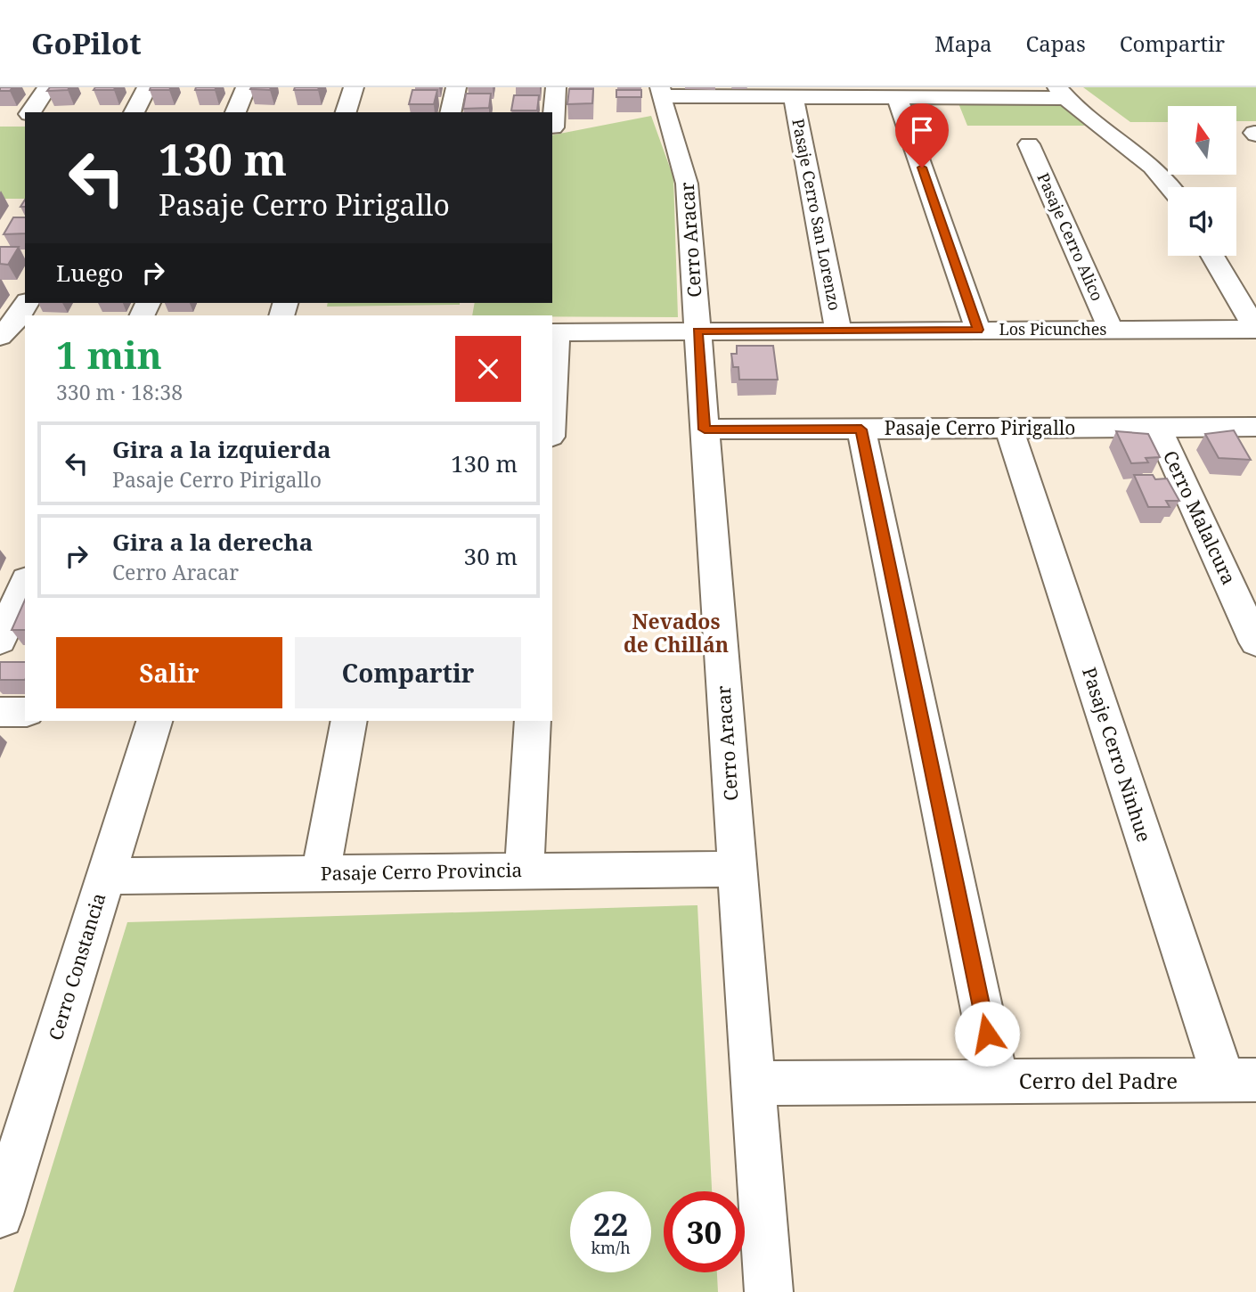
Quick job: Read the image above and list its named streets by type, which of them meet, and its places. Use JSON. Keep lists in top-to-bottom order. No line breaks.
{"streets":{"street":["Pasaje Cerro San Lorenzo","Pasaje Cerro Alico","Cerro Aracar","Los Picunches","Pasaje Cerro Pirigallo","Cerro Malalcura","Pasaje Cerro Ninhue","Pasaje Cerro Provincia","Cerro Constancia","Cerro del Padre"]},"crossings":[["Pasaje Cerro San Lorenzo","Los Picunches"],["Pasaje Cerro Alico","Los Picunches"],["Cerro Aracar","Los Picunches"],["Cerro Aracar","Pasaje Cerro Pirigallo"],["Cerro Aracar","Pasaje Cerro Provincia"],["Cerro Aracar","Cerro del Padre"],["Pasaje Cerro Pirigallo","Cerro Malalcura"],["Pasaje Cerro Pirigallo","Pasaje Cerro Ninhue"],["Pasaje Cerro Ninhue","Cerro del Padre"],["Pasaje Cerro Provincia","Cerro Constancia"]],"districts":["Nevados de Chillán"],"north":"top","page":{"header":"GoPilot","nav":["Mapa","Capas","Compartir"],"turn":["130 m","Pasaje Cerro Pirigallo"],"then":"Luego","heading":["1 min","330 m · 18:38"],"list":[{"name":"Gira a la izquierda","note":"Pasaje Cerro Pirigallo","value":"130 m"},{"name":"Gira a la derecha","note":"Cerro Aracar","value":"30 m"}],"buttons":["Salir","Compartir"],"speed":"22 km/h","limit":"30"}}
